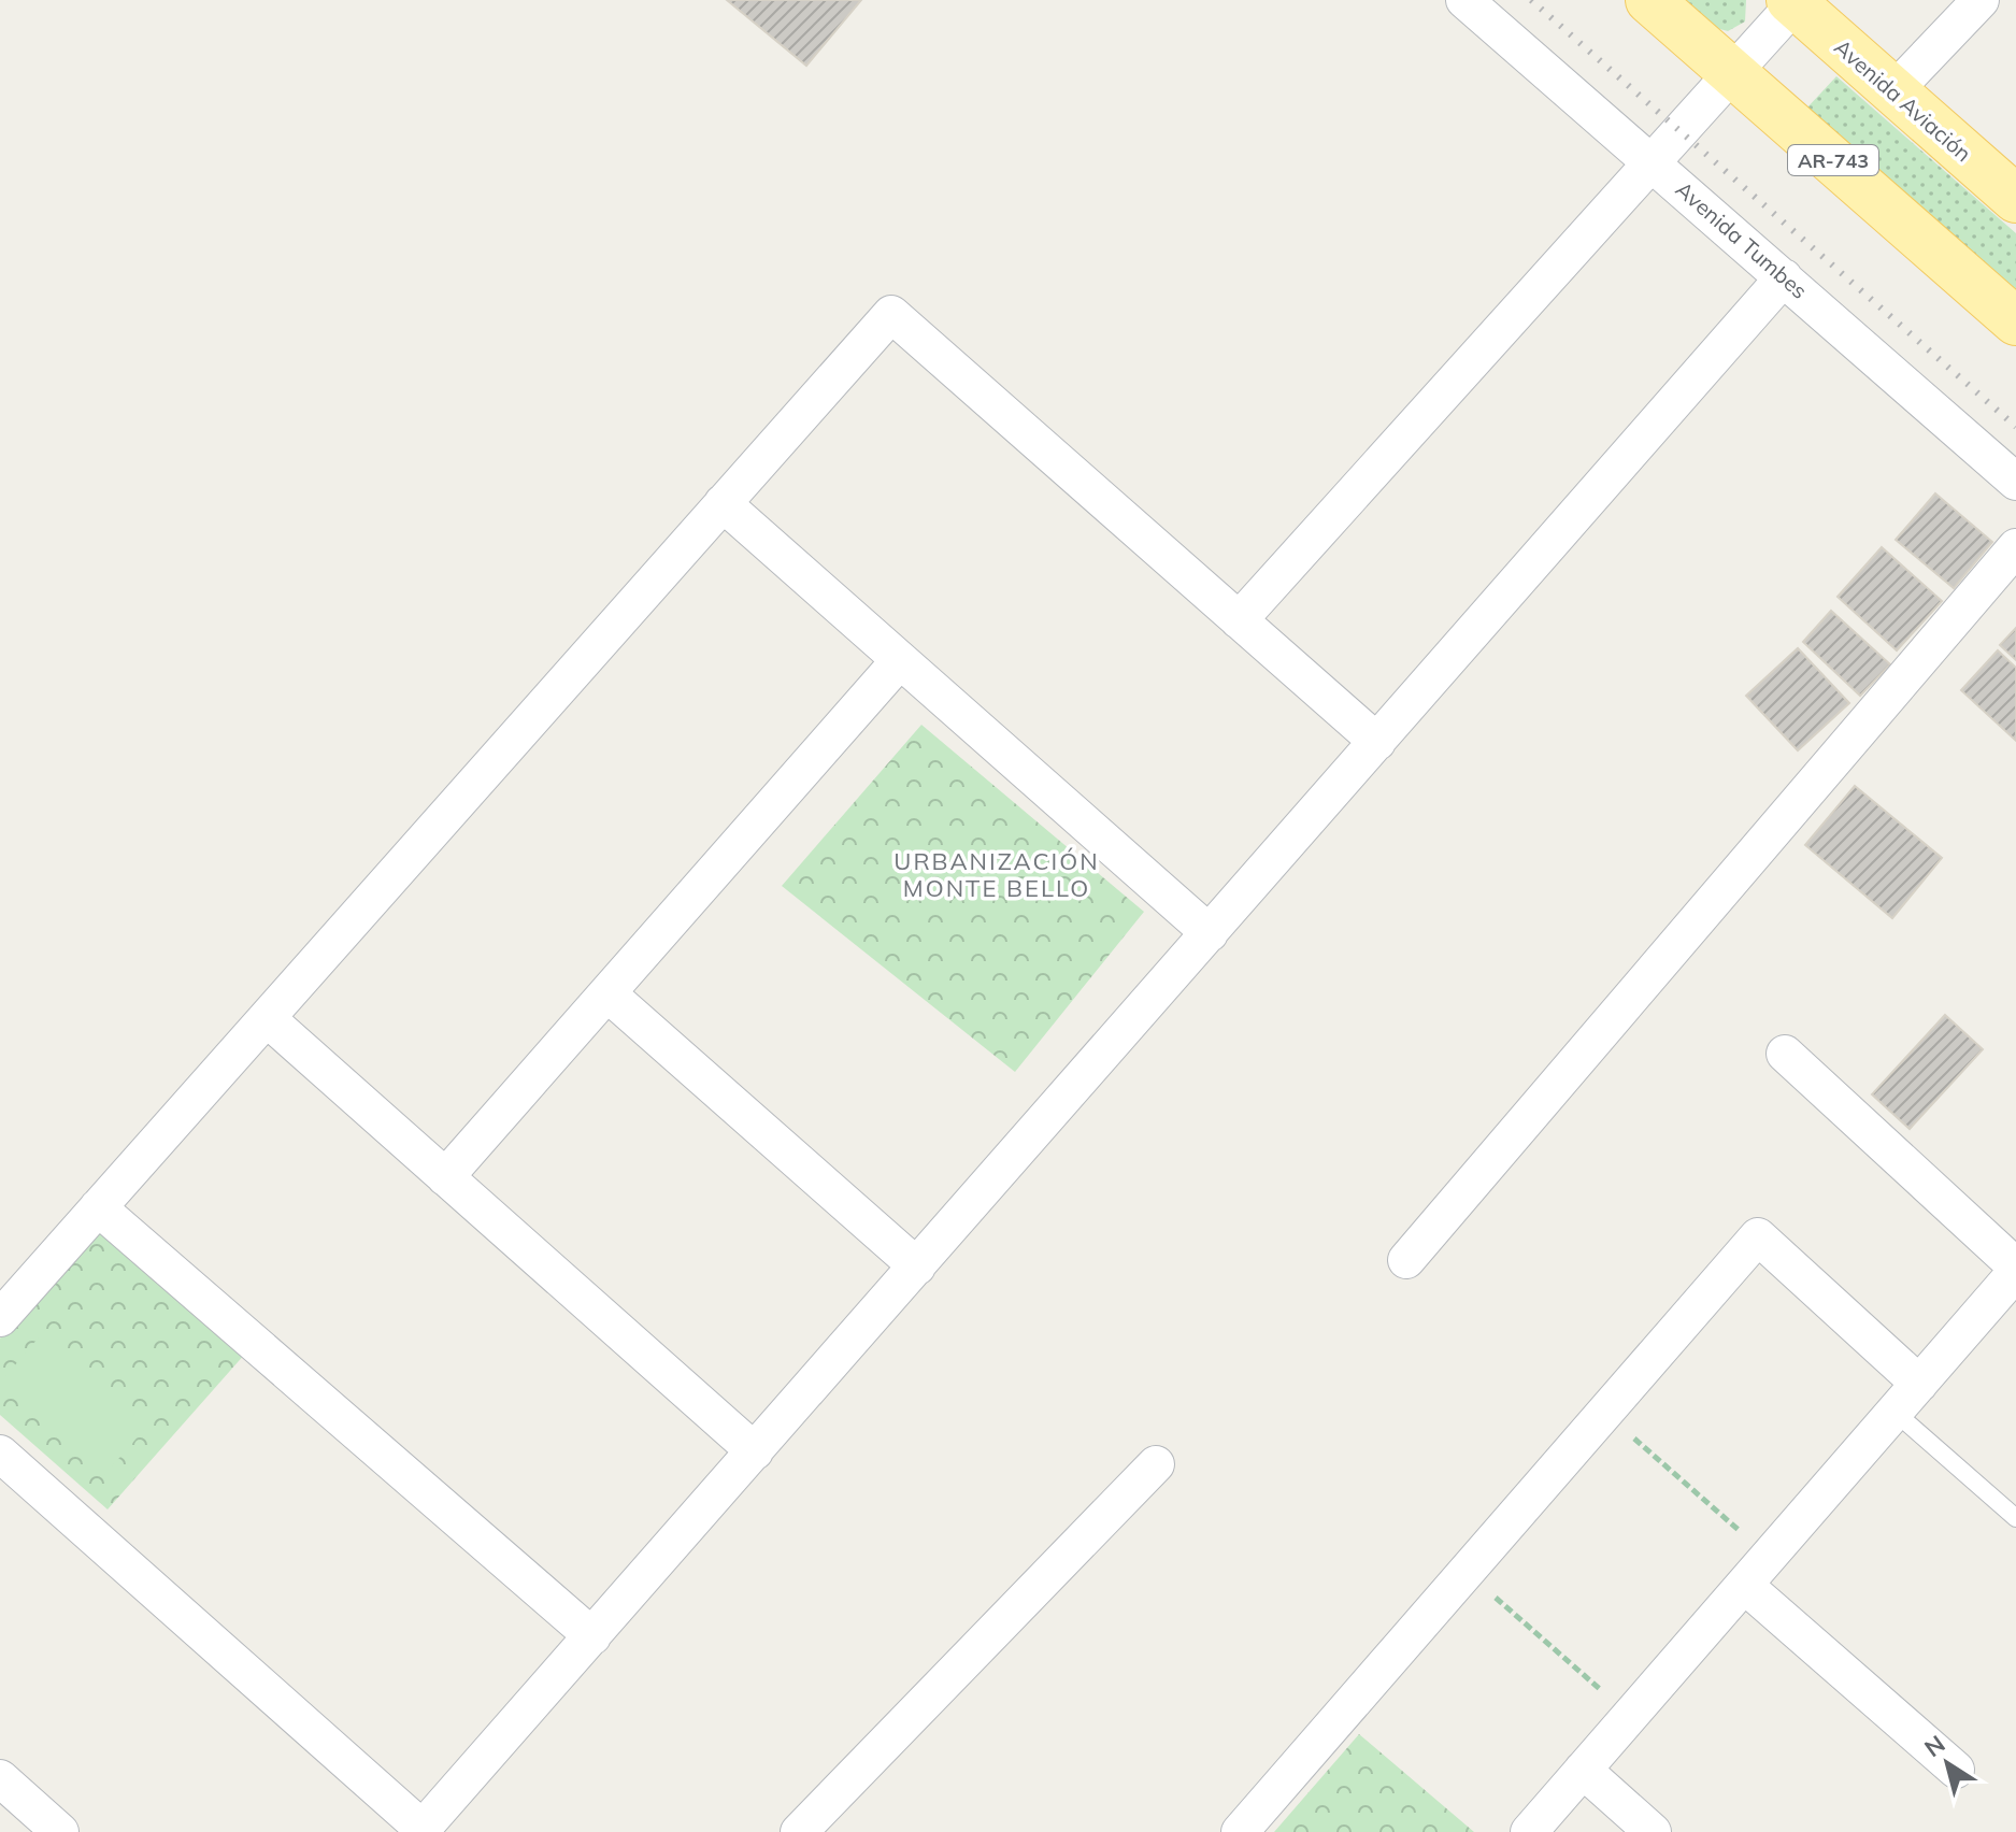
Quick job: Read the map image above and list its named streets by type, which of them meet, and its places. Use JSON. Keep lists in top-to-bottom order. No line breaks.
{"streets":{"main road":["Avenida Aviación","AR-743"],"street":["Avenida Tumbes"]},"districts":["URBANIZACIÓN MONTE BELLO"],"north":"top left"}
